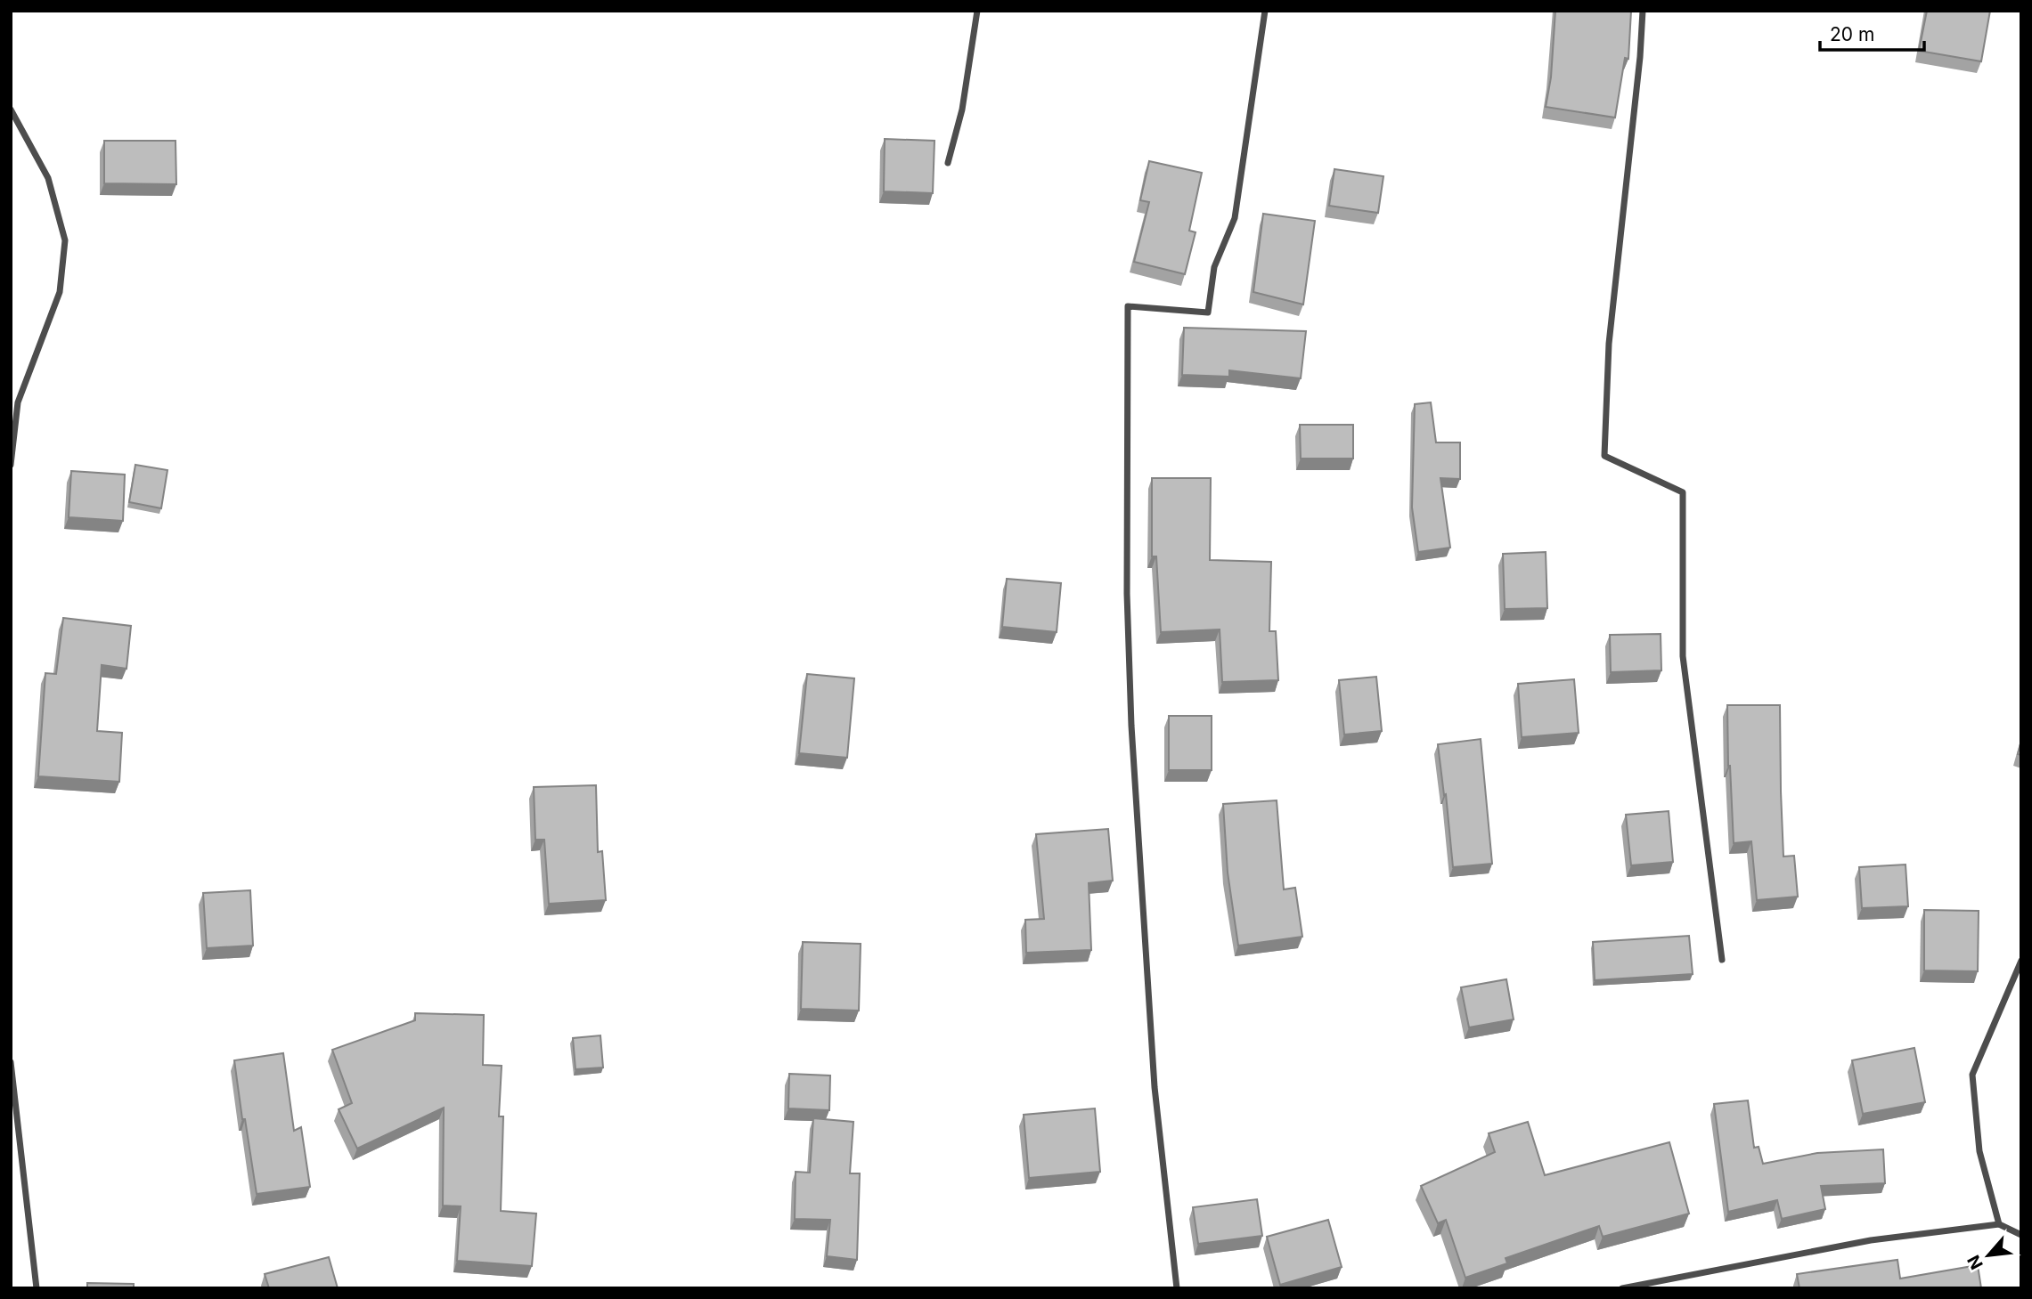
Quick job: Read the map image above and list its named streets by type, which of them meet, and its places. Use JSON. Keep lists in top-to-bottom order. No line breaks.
{"scale_bar":"20 m","north":"bottom left"}
